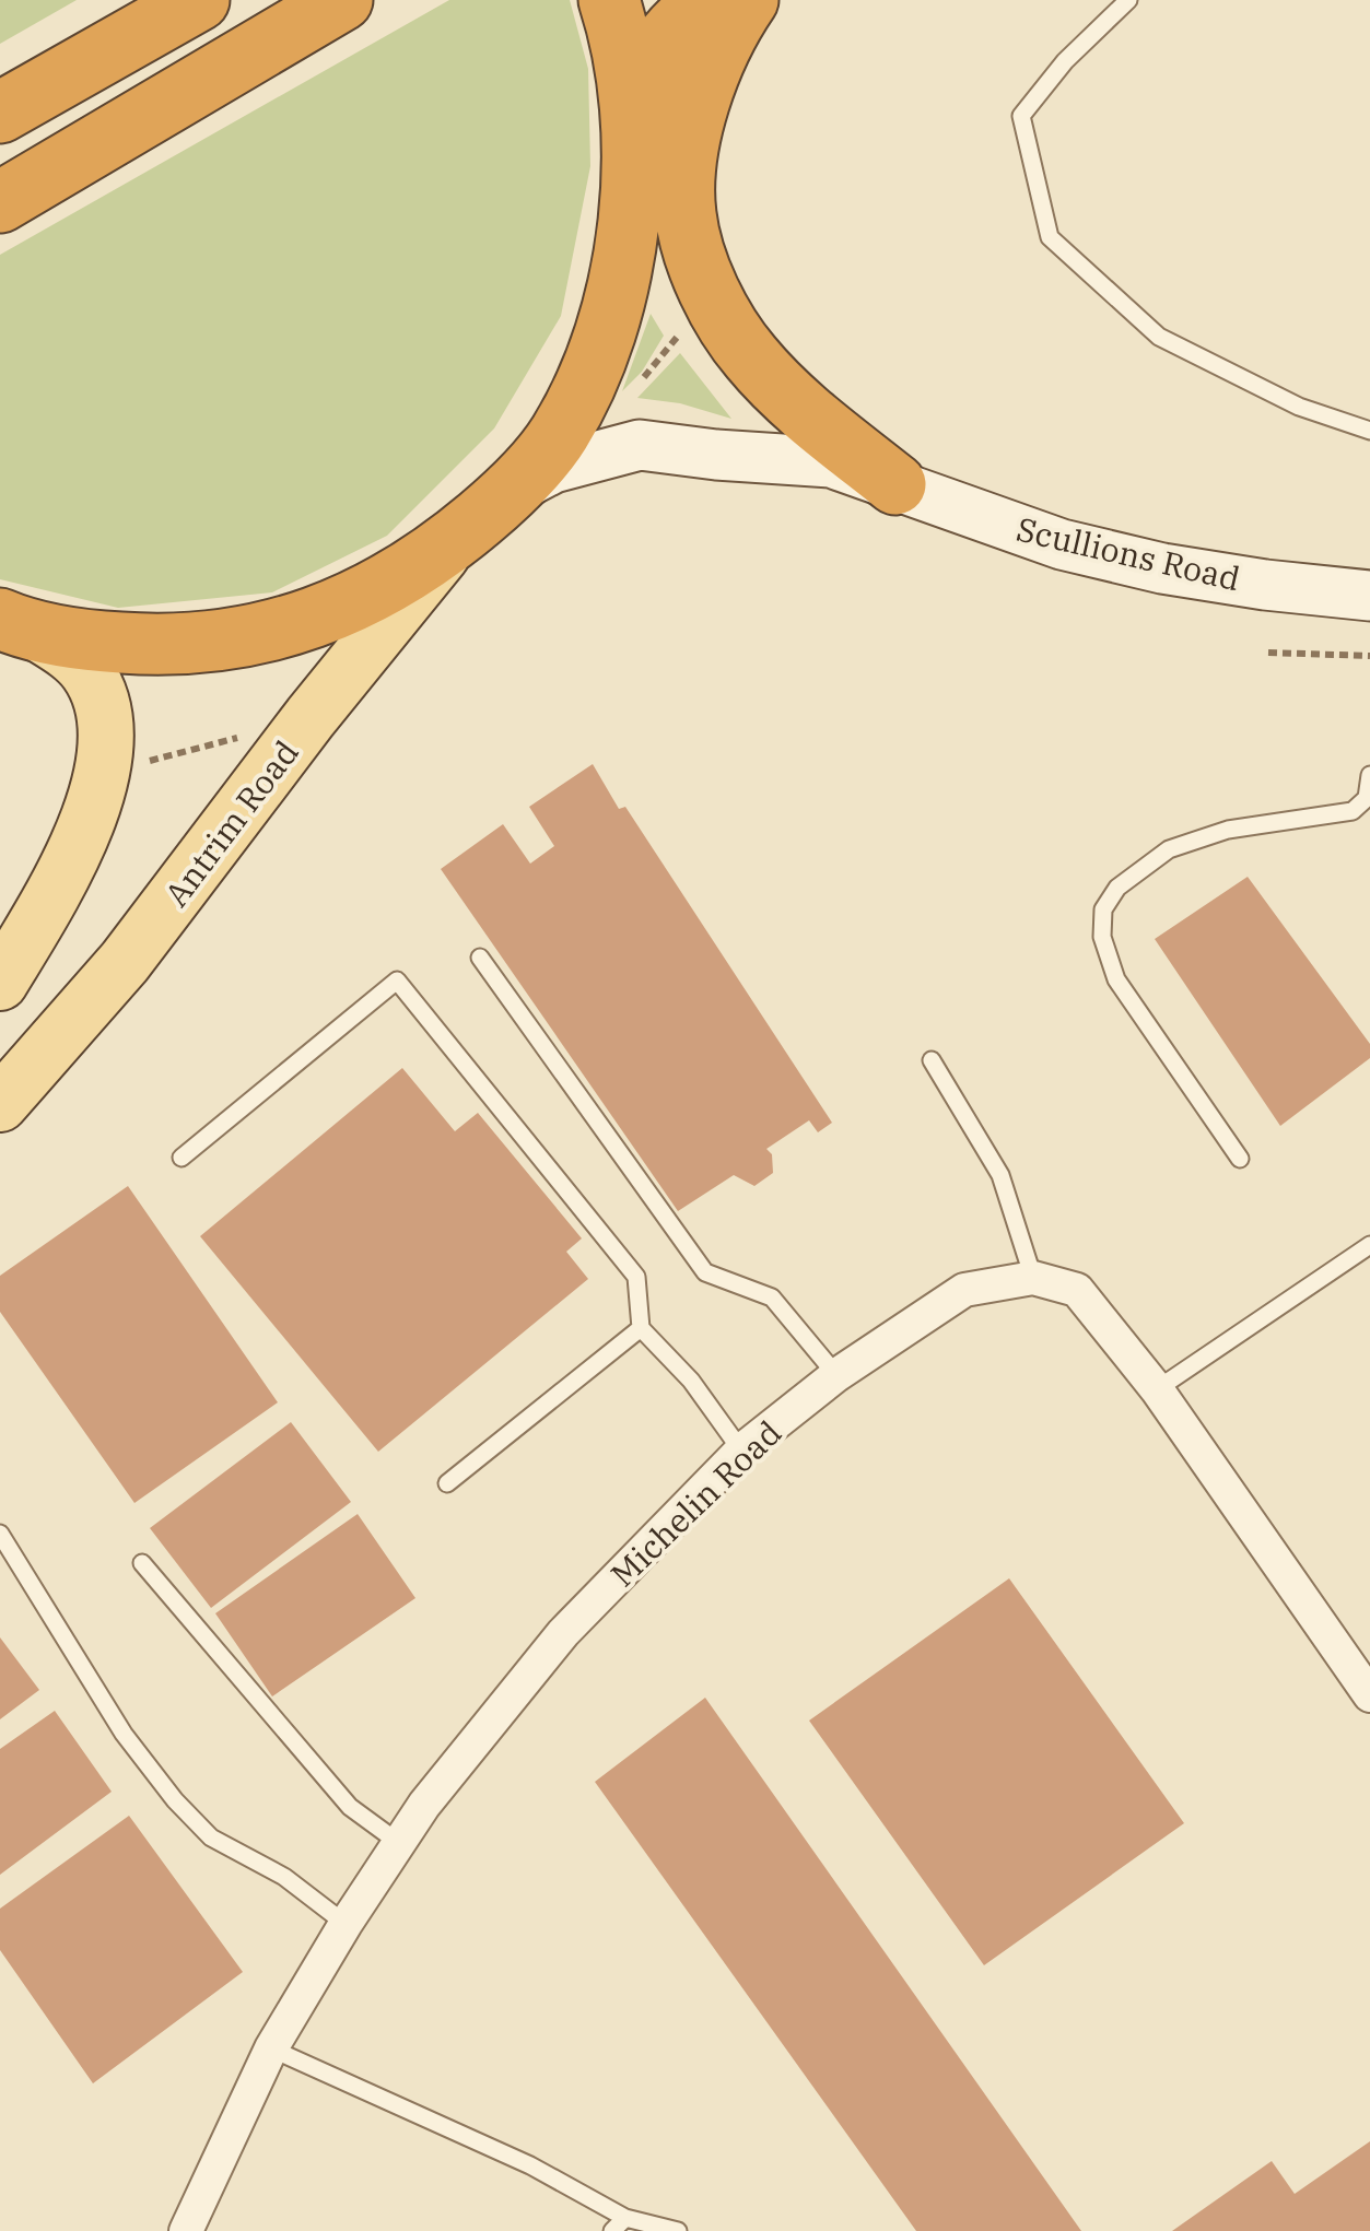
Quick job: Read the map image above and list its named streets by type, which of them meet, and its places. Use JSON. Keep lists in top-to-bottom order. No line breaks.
{"streets":{"main road":["Scullions Road","Antrim Road"],"street":["Michelin Road"]}}
